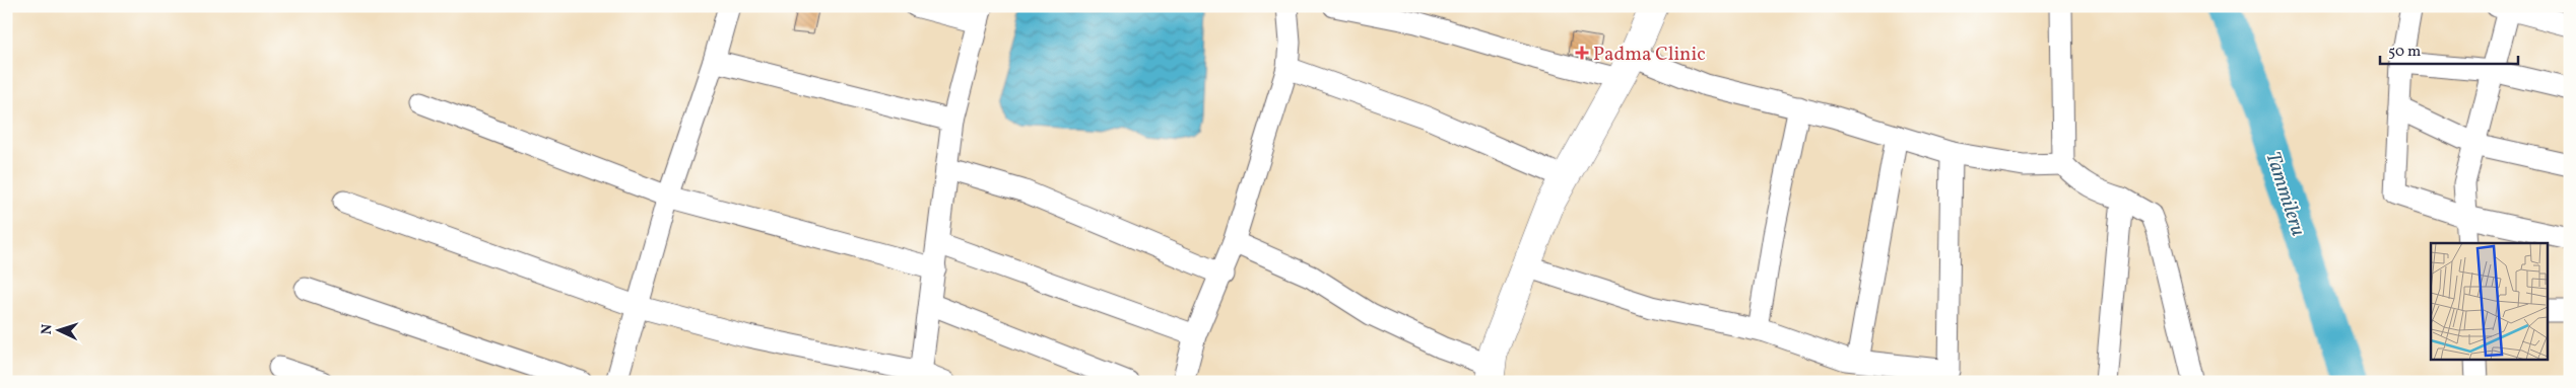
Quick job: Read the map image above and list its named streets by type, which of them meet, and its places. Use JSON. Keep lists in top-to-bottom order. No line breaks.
{"water":["Tammileru"],"places":{"health":["Padma Clinic"]},"scale_bar":"50 m","north":"left"}
